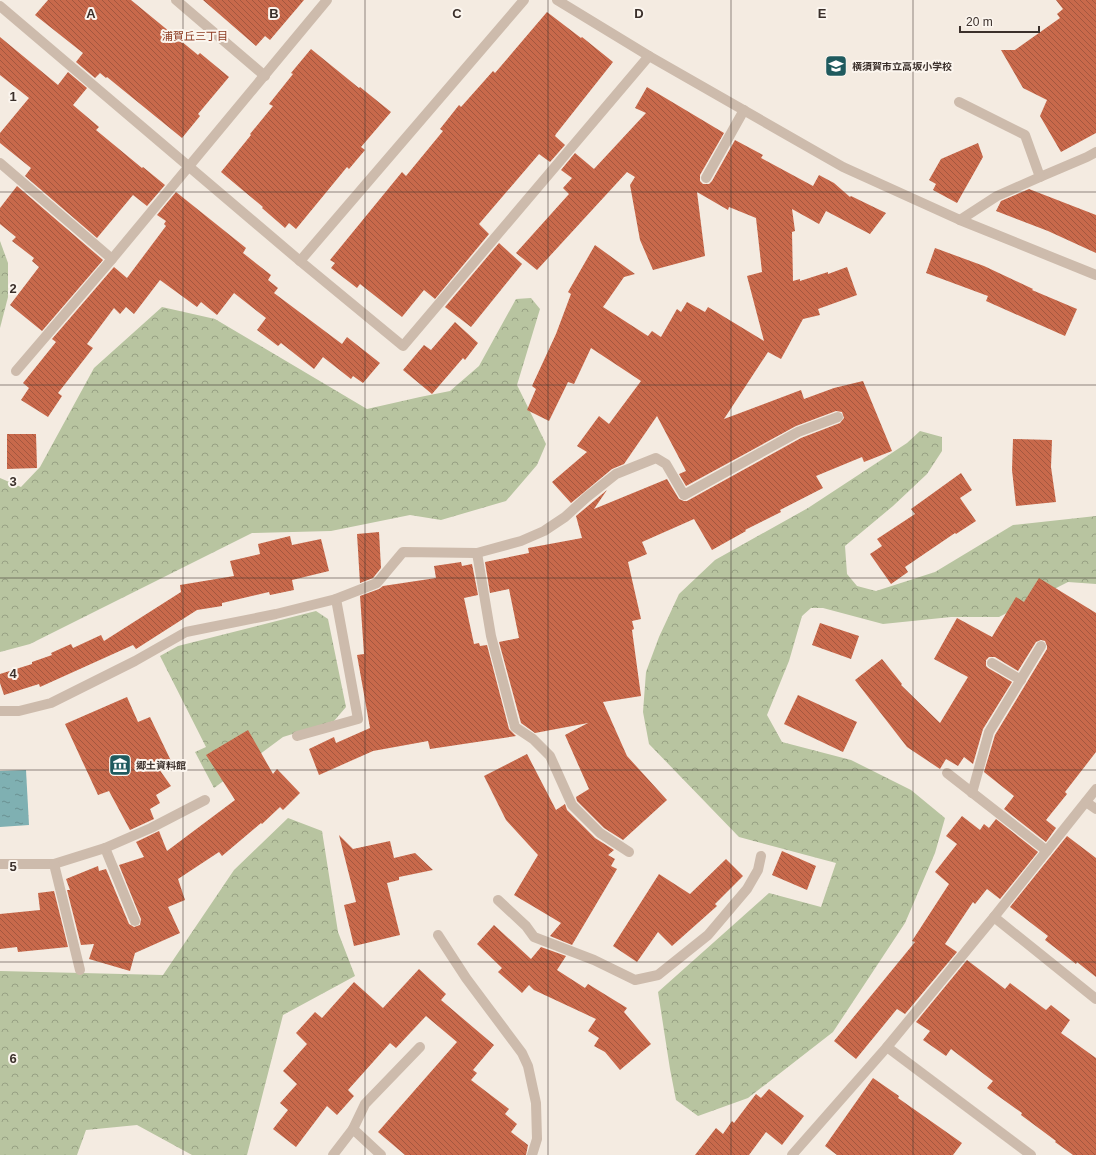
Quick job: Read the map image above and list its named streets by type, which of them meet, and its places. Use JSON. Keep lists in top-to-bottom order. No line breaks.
{"districts":["浦賀丘三丁目"],"places":{"school or university":["横須賀市立高坂小学校"],"museum":["郷土資料館"]},"scale_bar":"20 m","grid":{"columns":["A","B","C","D","E"],"rows":["1","2","3","4","5","6"]}}
